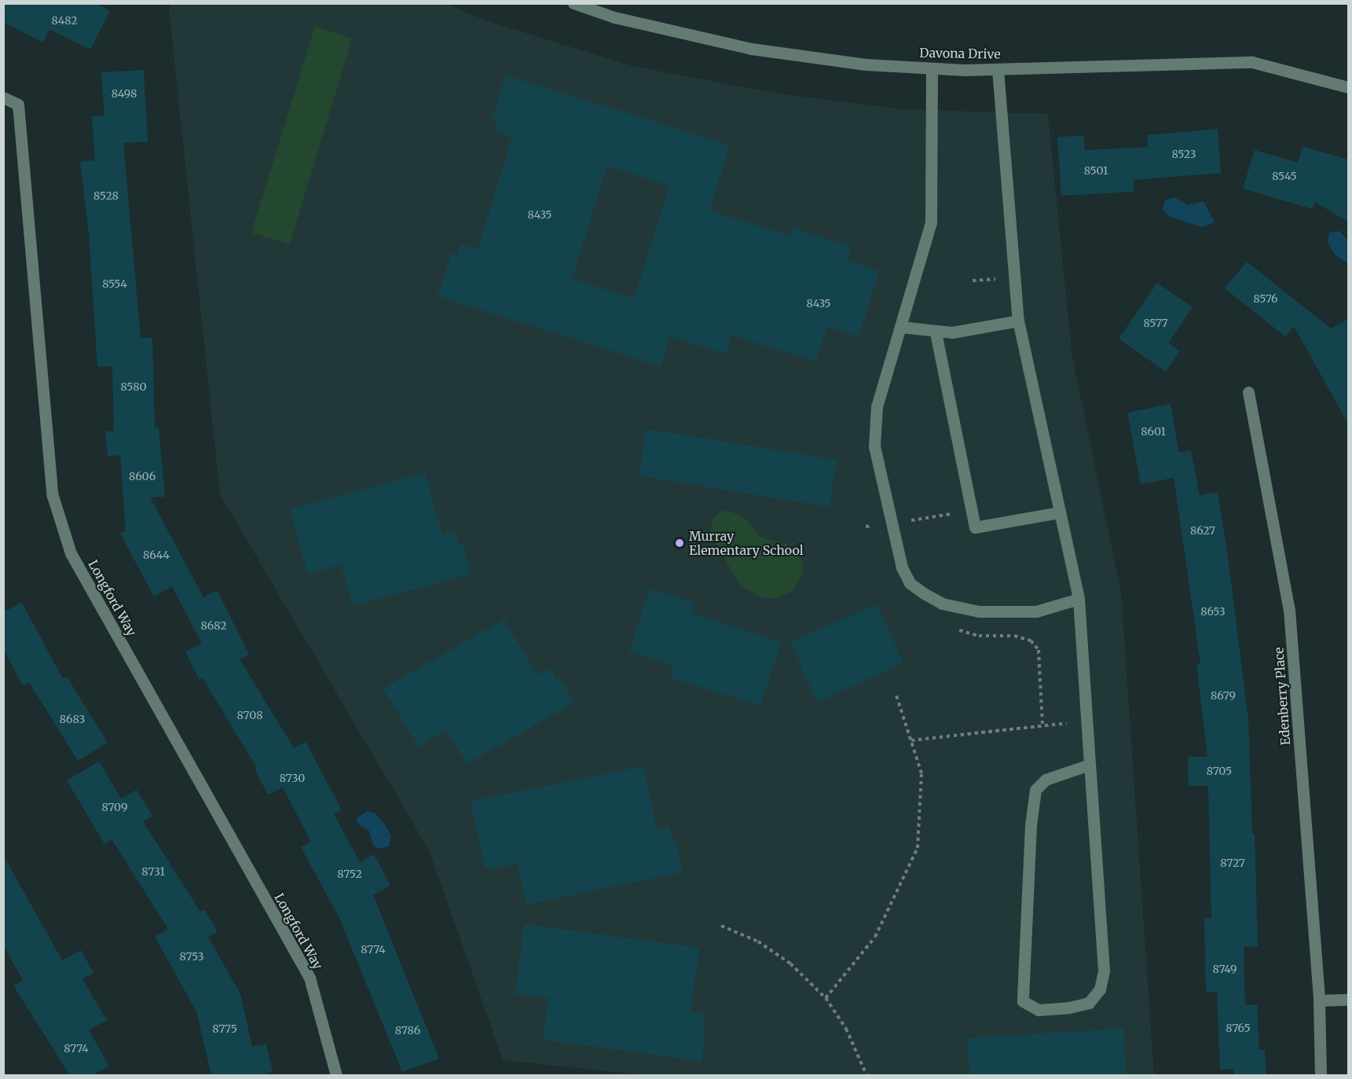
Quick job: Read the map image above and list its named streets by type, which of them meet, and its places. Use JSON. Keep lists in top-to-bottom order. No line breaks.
{"streets":{"street":["Davona Drive","Longford Way","Edenberry Place"]},"places":["Murray Elementary School"],"house_numbers":["8482","8498","8523","8501","8545","8528","8435","8554","8576","8435","8577","8580","8601","8606","8627","8644","8653","8682","8679","8708","8683","8705","8730","8709","8727","8731","8752","8774","8753","8749","8765","8775","8786","8774"]}
